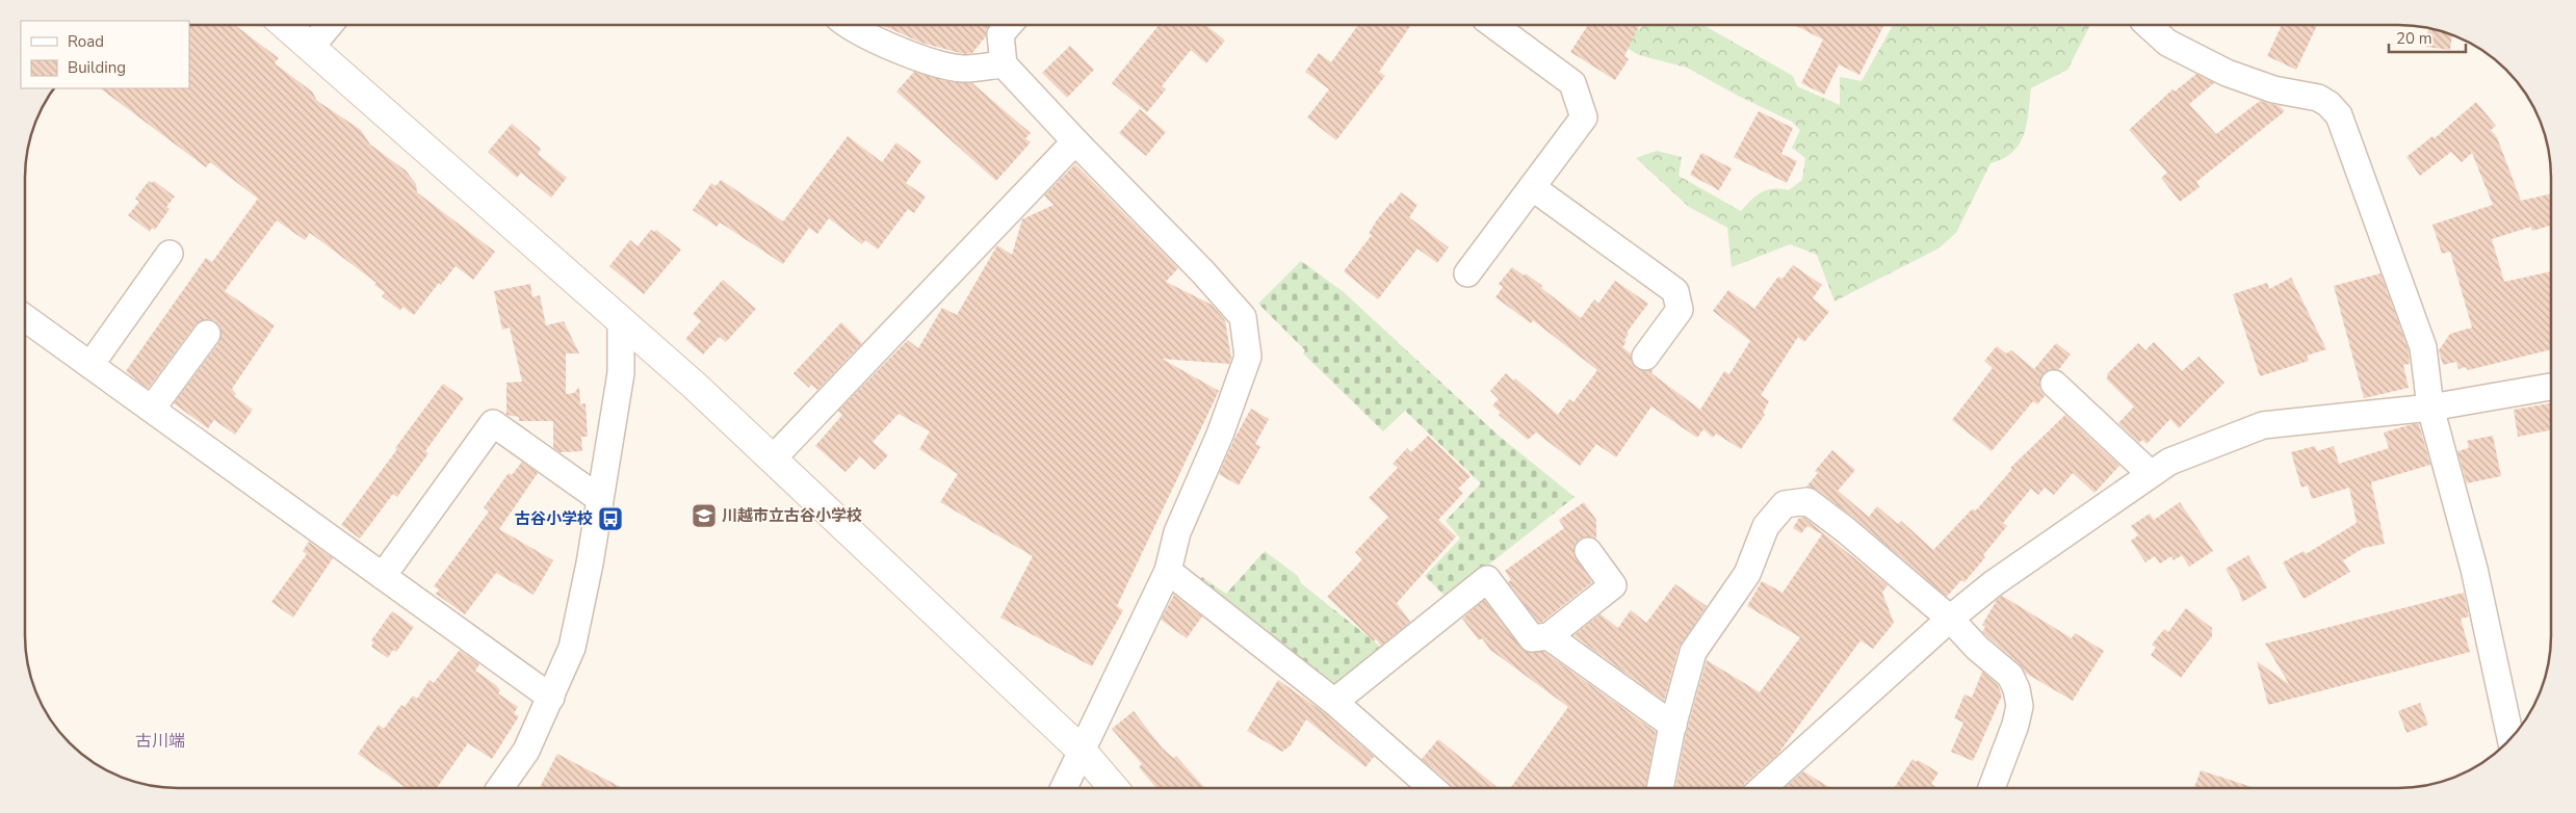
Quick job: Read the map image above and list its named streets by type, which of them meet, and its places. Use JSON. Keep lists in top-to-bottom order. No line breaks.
{"districts":["古川端"],"places":{"school or university":["川越市立古谷小学校"],"bus stop":["古谷小学校"]},"legend":["Road","Building"],"scale_bar":"20 m"}
